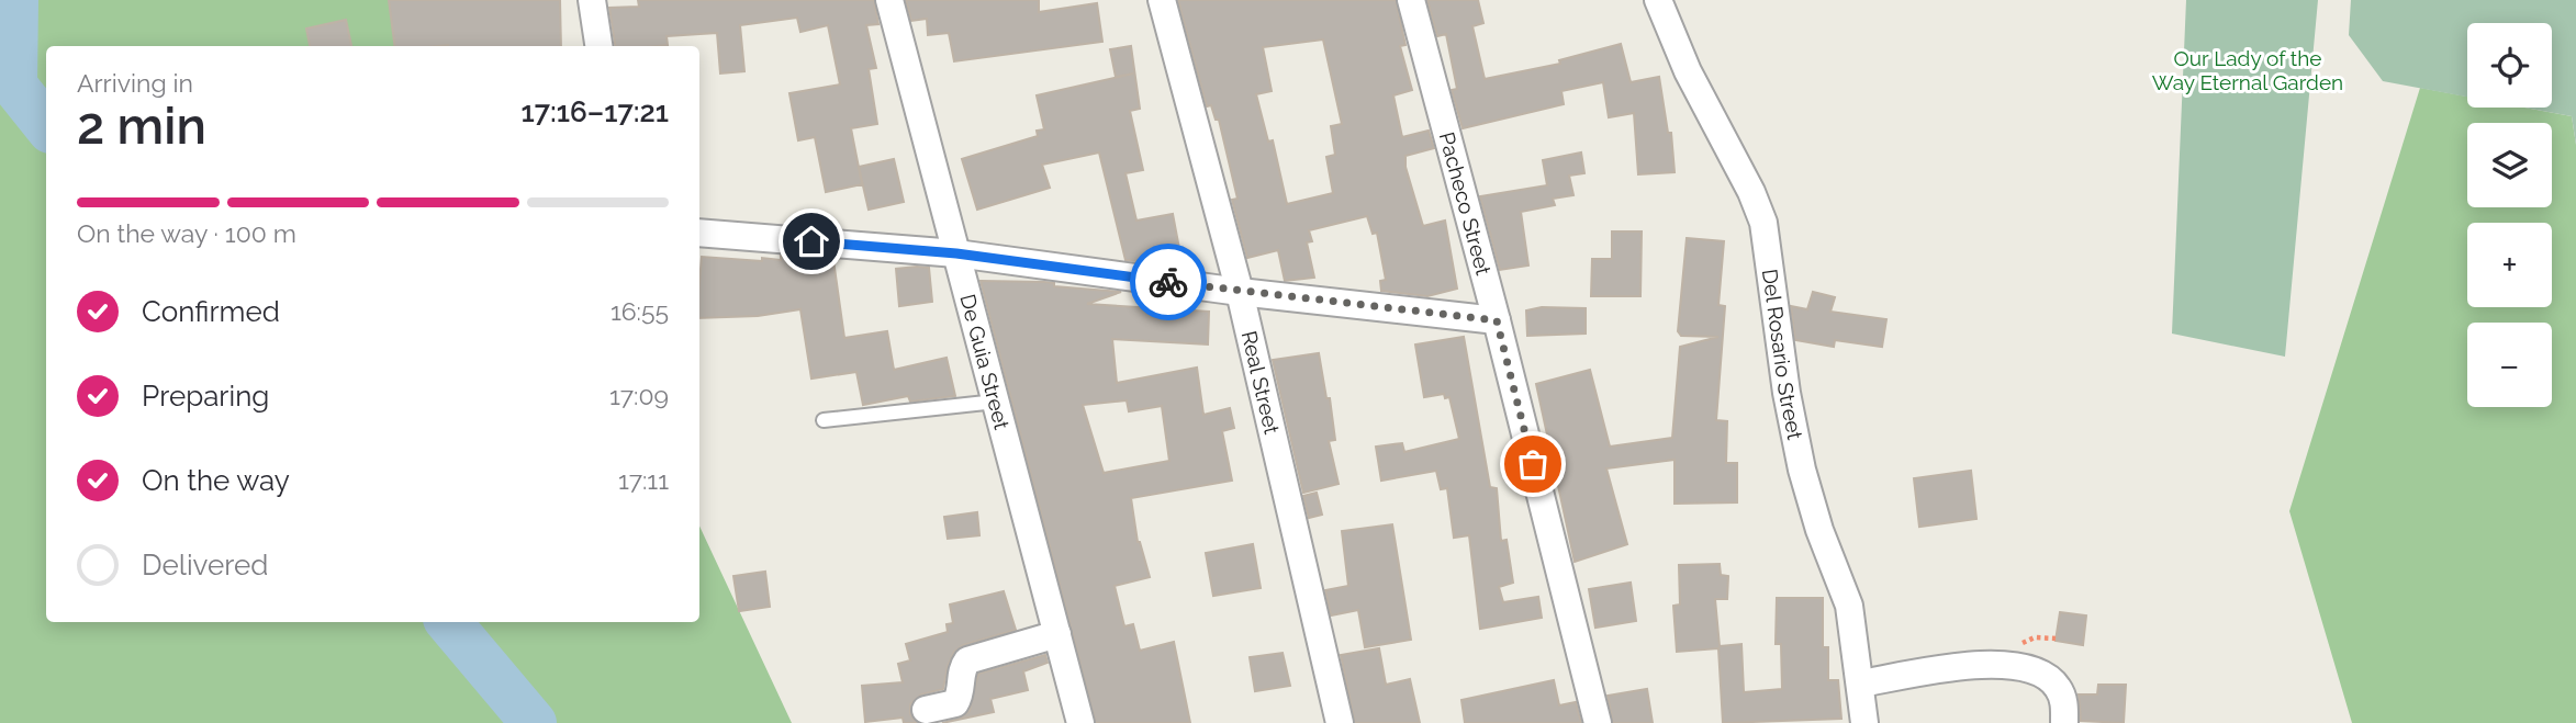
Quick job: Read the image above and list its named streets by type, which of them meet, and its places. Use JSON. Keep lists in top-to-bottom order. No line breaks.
{"streets":{"street":["Pacheco Street","Del Rosario Street","De Guia Street","Real Street"]},"parks":["Our Lady of the Way Eternal Garden"],"page":{"map_buttons":["+","−"],"heading":["2 min","Arriving in","17:16–17:21"],"bar":"On the way · 100 m","list":[["Confirmed","16:55"],["Preparing","17:09"],["On the way","17:11"],"Delivered"]}}
